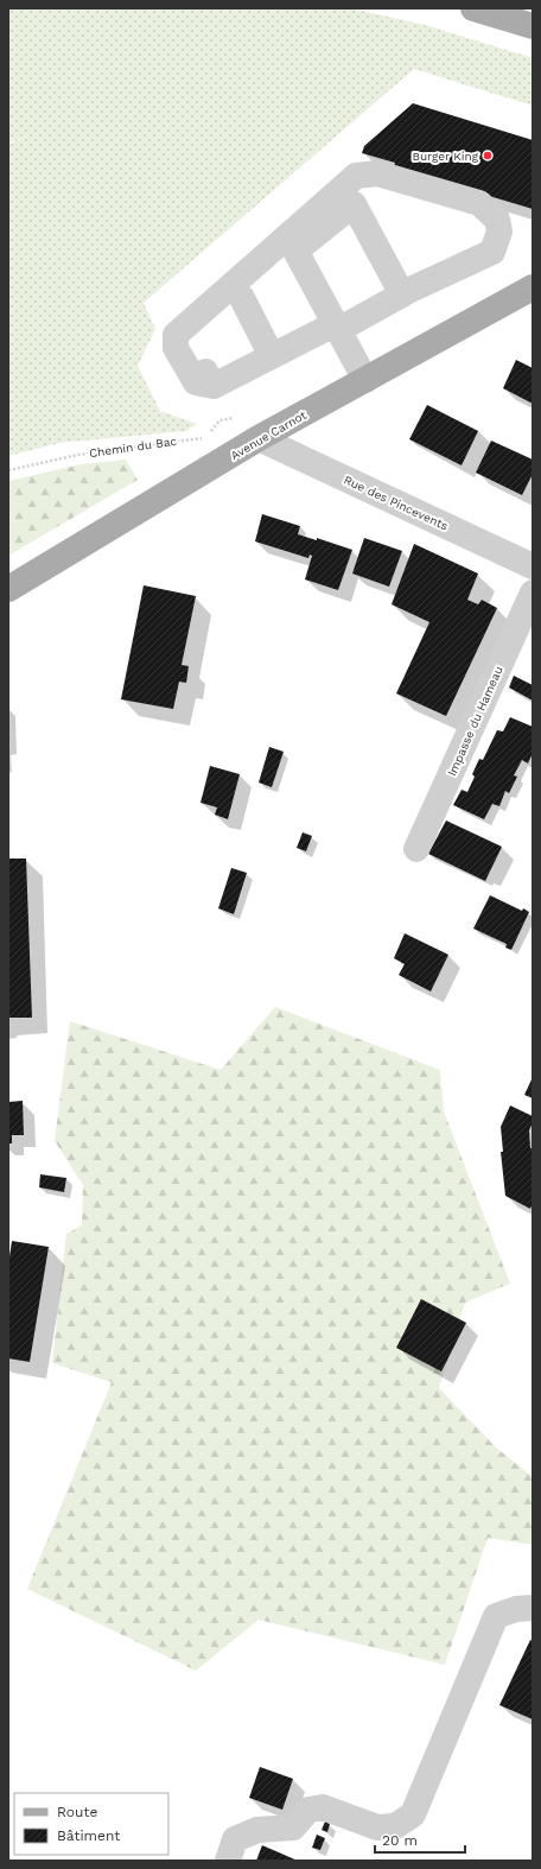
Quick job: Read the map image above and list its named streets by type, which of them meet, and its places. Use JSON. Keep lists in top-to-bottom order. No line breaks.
{"streets":{"main road":["Avenue Carnot"],"street":["Rue des Pincevents","Impasse du Hameau"],"path":["Chemin du Bac"]},"crossings":[["Avenue Carnot","Rue des Pincevents"]],"places":["Burger King"],"legend":["Route","Bâtiment"],"scale_bar":"20 m"}
